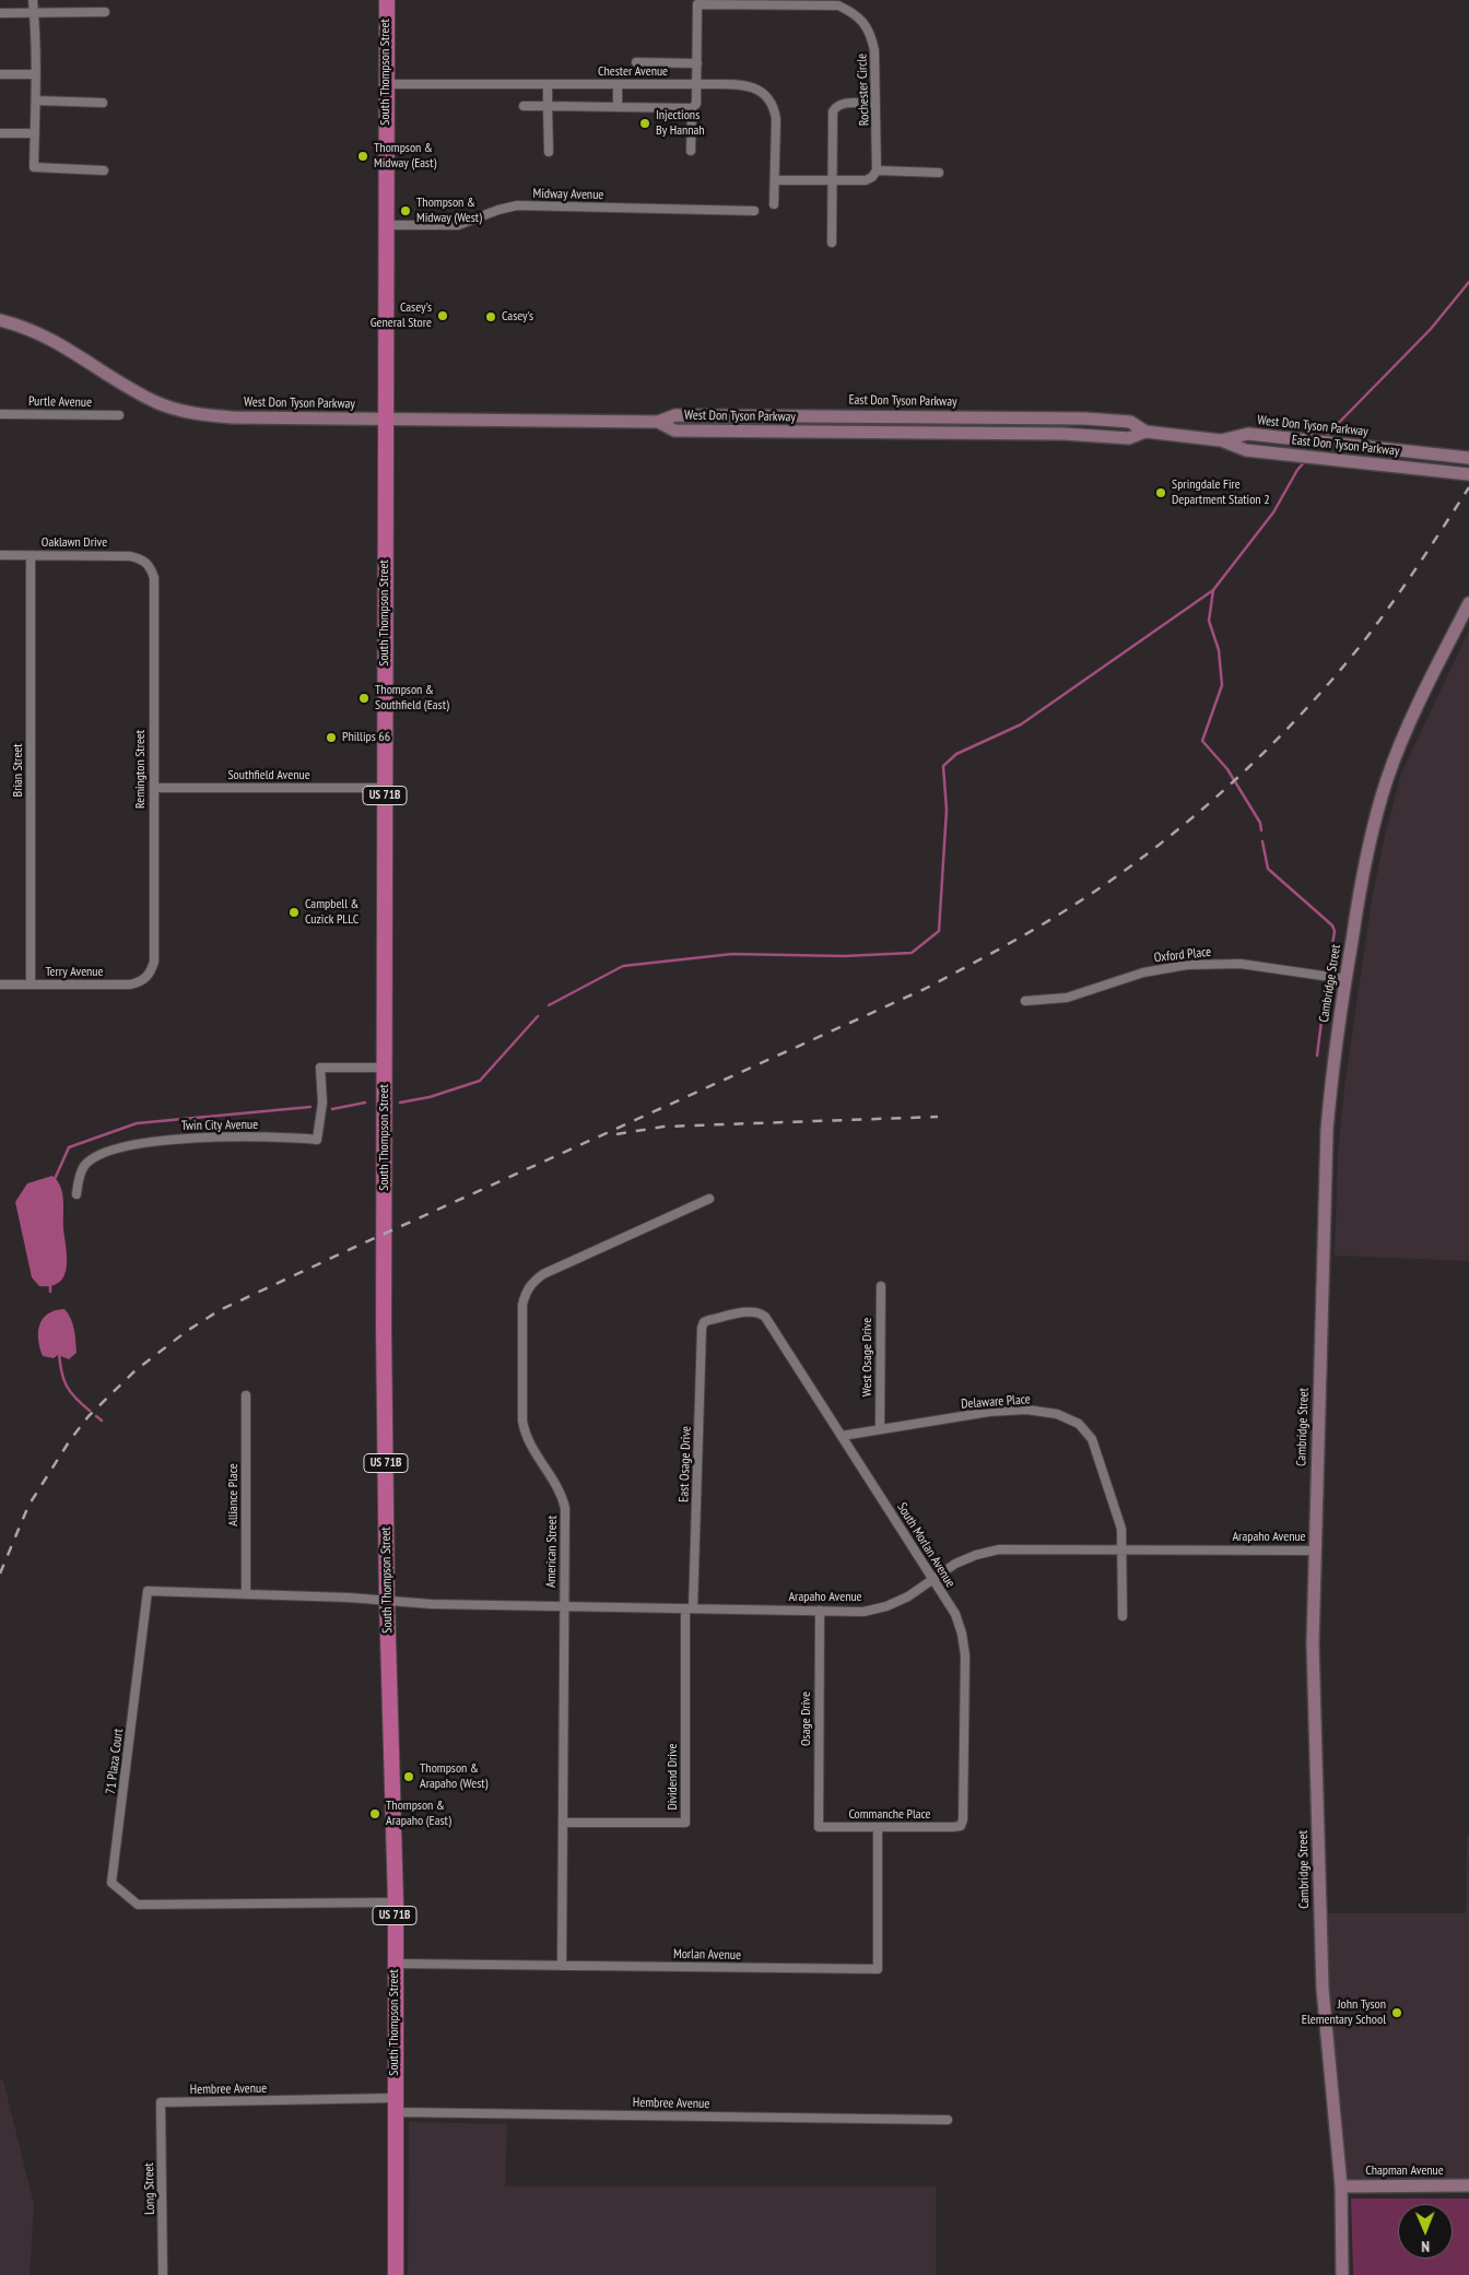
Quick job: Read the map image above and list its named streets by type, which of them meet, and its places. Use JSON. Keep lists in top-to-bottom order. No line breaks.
{"streets":{"highway":["South Thompson Street","US 71B"],"street":["Chester Avenue","Rochester Circle","Midway Avenue","East Don Tyson Parkway","Purtle Avenue","West Don Tyson Parkway","Oaklawn Drive","Remington Street","Brian Street","Southfield Avenue","Oxford Place","Terry Avenue","Cambridge Street","Twin City Avenue","West Osage Drive","Delaware Place","East Osage Drive","Alliance Place","Arapaho Avenue","South Morlan Avenue","American Street","Osage Drive","71 Plaza Court","Dividend Drive","Commanche Place","Morlan Avenue","Hembree Avenue","Chapman Avenue","Long Street"]},"crossings":[["South Thompson Street","Chester Avenue"],["South Thompson Street","Midway Avenue"],["South Thompson Street","West Don Tyson Parkway"],["South Thompson Street","Southfield Avenue"],["South Thompson Street","Twin City Avenue"],["South Thompson Street","Arapaho Avenue"],["South Thompson Street","71 Plaza Court"],["South Thompson Street","Morlan Avenue"],["South Thompson Street","Hembree Avenue"],["Chester Avenue","Rochester Circle"],["East Don Tyson Parkway","West Don Tyson Parkway"],["Oaklawn Drive","Remington Street"],["Oaklawn Drive","Brian Street"],["Remington Street","Southfield Avenue"],["Remington Street","Terry Avenue"],["Brian Street","Terry Avenue"],["Oxford Place","Cambridge Street"],["Cambridge Street","Arapaho Avenue"],["Cambridge Street","Chapman Avenue"],["West Osage Drive","Delaware Place"],["Delaware Place","Arapaho Avenue"],["Delaware Place","South Morlan Avenue"],["East Osage Drive","Arapaho Avenue"],["East Osage Drive","South Morlan Avenue"],["East Osage Drive","Dividend Drive"],["Alliance Place","71 Plaza Court"],["Arapaho Avenue","South Morlan Avenue"],["Arapaho Avenue","American Street"],["Arapaho Avenue","Osage Drive"],["Arapaho Avenue","71 Plaza Court"],["Arapaho Avenue","Dividend Drive"],["South Morlan Avenue","Commanche Place"],["American Street","Dividend Drive"],["American Street","Morlan Avenue"],["Osage Drive","Commanche Place"],["Commanche Place","Morlan Avenue"],["Hembree Avenue","Long Street"]],"places":["Injections By Hannah","Thompson & Midway (East)","Thompson & Midway (West)","Casey's General Store","Casey's","Springdale Fire Department Station 2","Thompson & Southfield (East)","Phillips 66","Campbell & Cuzick PLLC","Thompson & Arapaho (West)","Thompson & Arapaho (East)","John Tyson Elementary School"],"north":"bottom"}
